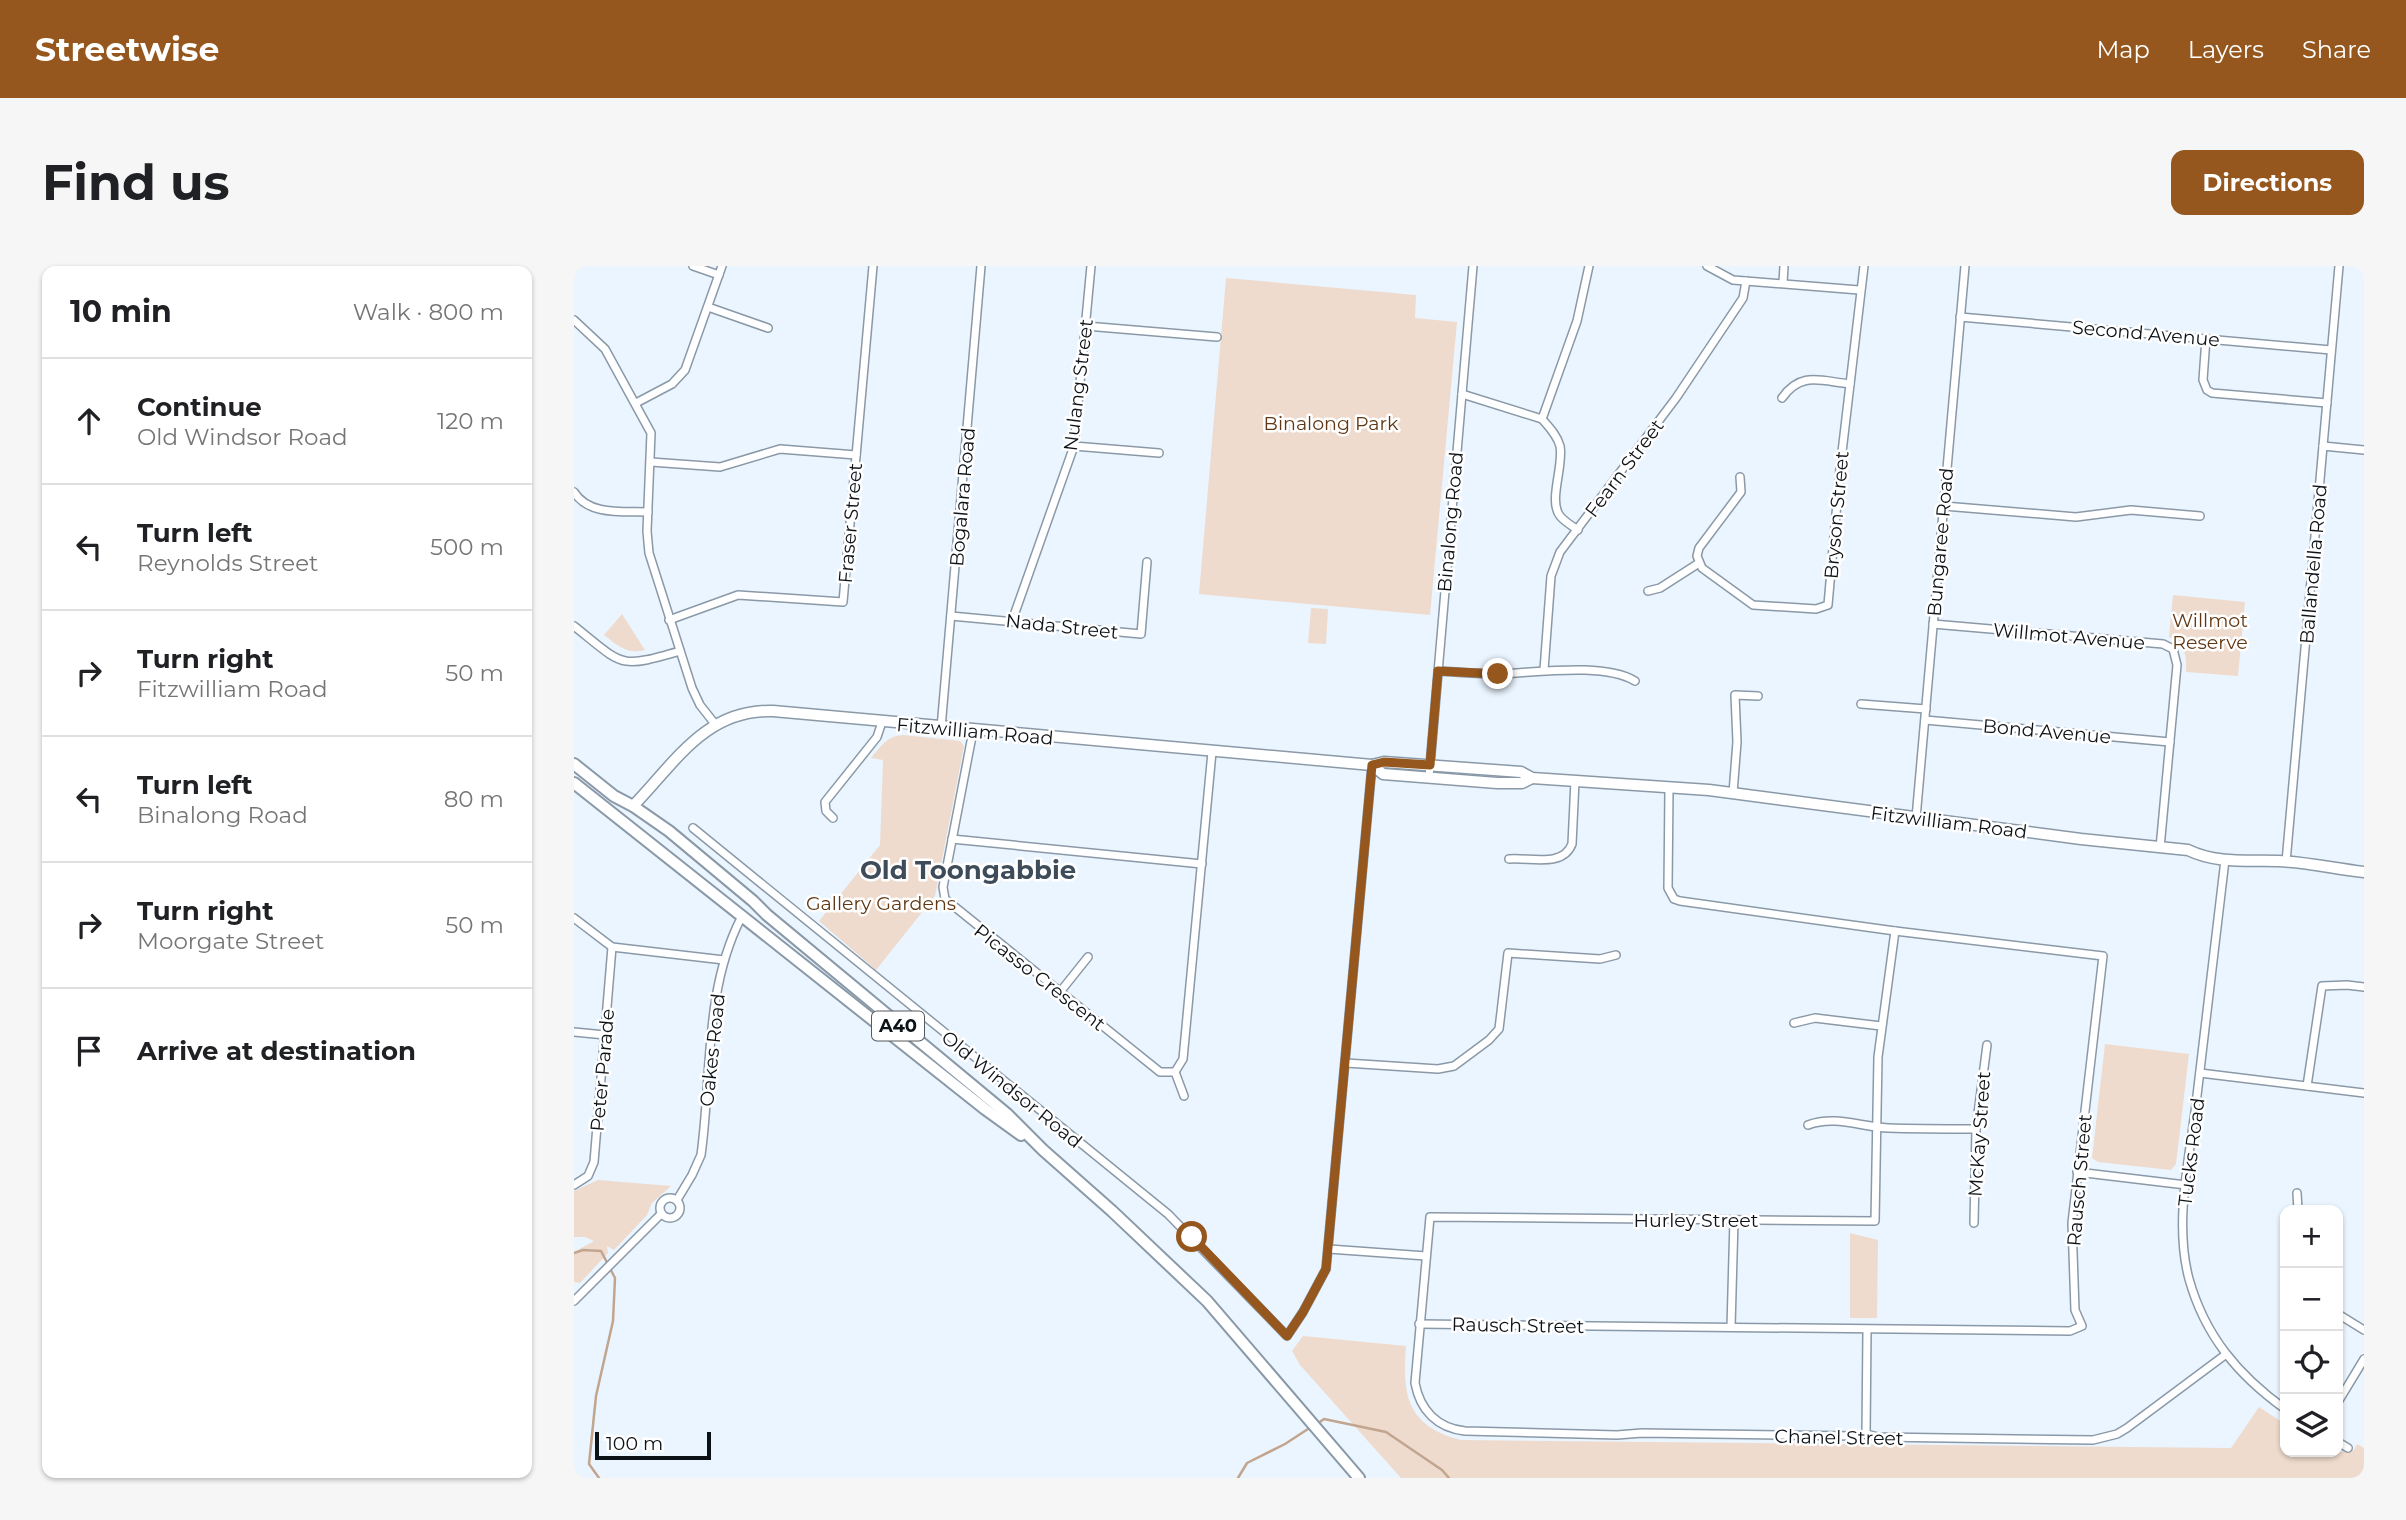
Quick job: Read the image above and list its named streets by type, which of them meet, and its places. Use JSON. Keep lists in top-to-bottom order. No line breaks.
{"streets":{"highway":["Fitzwilliam Road","A40","Oakes Road","Old Windsor Road"],"street":["Second Avenue","Nulang Street","Fearn Street","Bogalara Road","Bryson Street","Binalong Road","Fraser Street","Bungaree Road","Ballandella Road","Nada Street","Willmot Avenue","Bond Avenue","Picasso Crescent","Peter Parade","McKay Street","Tucks Road","Rausch Street","Hurley Street","Chanel Street"]},"crossings":[["Second Avenue","Bungaree Road"],["Second Avenue","Ballandella Road"],["Nulang Street","Nada Street"],["Bogalara Road","Nada Street"],["Bogalara Road","Fitzwilliam Road"],["Binalong Road","Fitzwilliam Road"],["Bungaree Road","Willmot Avenue"],["Bungaree Road","Fitzwilliam Road"],["Bungaree Road","Bond Avenue"],["Ballandella Road","Fitzwilliam Road"],["Willmot Avenue","Fitzwilliam Road"],["Willmot Avenue","Bond Avenue"],["Fitzwilliam Road","Picasso Crescent"],["Fitzwilliam Road","Old Windsor Road"],["Fitzwilliam Road","Tucks Road"],["Fitzwilliam Road","Rausch Street"],["Oakes Road","Old Windsor Road"],["Tucks Road","Chanel Street"],["Rausch Street","Hurley Street"],["Hurley Street","Chanel Street"]],"districts":["Old Toongabbie"],"parks":["Binalong Park","Willmot Reserve","Gallery Gardens"],"scale_bar":"100 m","page":{"header":"Streetwise","nav":["Map","Layers","Share"],"buttons":"Directions","title":"Find us","heading":["10 min","Walk · 800 m"],"list":[["Continue","Old Windsor Road","120 m"],["Turn left","Reynolds Street","500 m"],["Turn right","Fitzwilliam Road","50 m"],["Turn left","Binalong Road","80 m"],["Turn right","Moorgate Street","50 m"],"Arrive at destination"],"map_buttons":["+","−"],"scale":"100 m"}}
